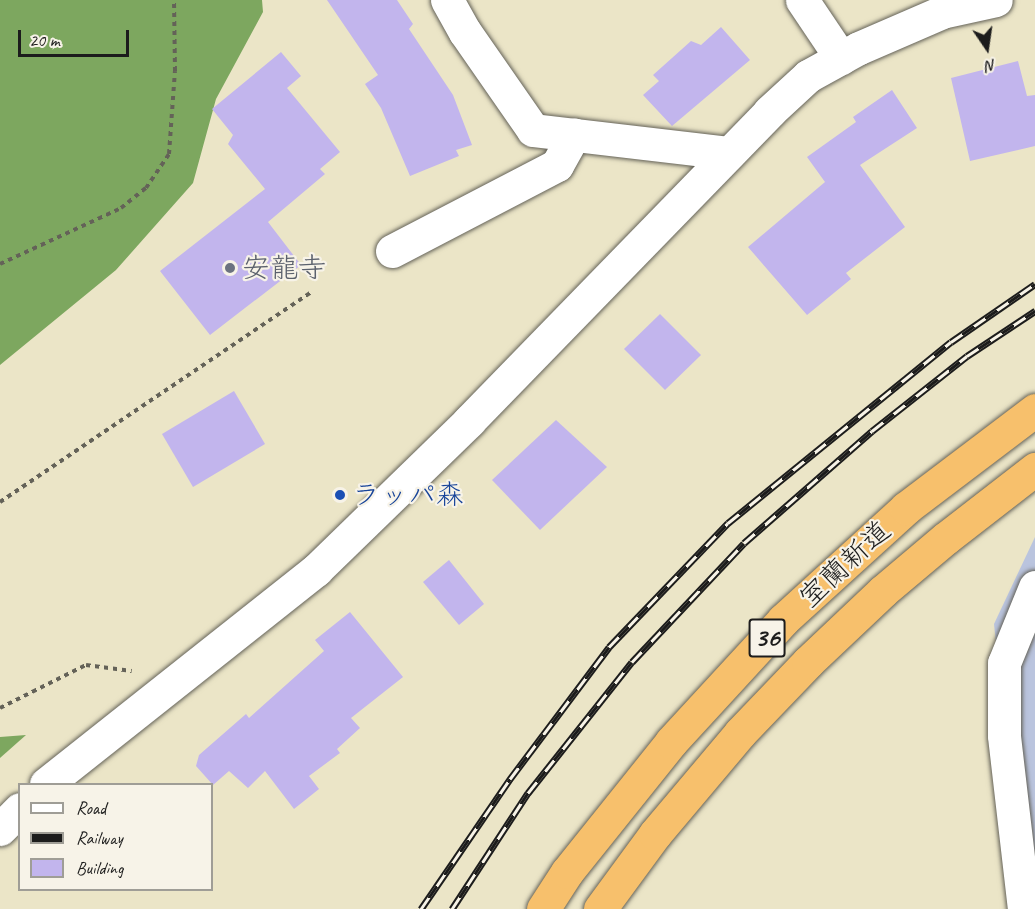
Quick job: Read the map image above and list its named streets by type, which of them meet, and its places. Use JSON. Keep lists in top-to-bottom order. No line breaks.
{"streets":{"highway":["室蘭新道","36"]},"places":["安龍寺","ラッパ森"],"legend":["Road","Railway","Building"],"scale_bar":"20 m","north":"bottom"}
